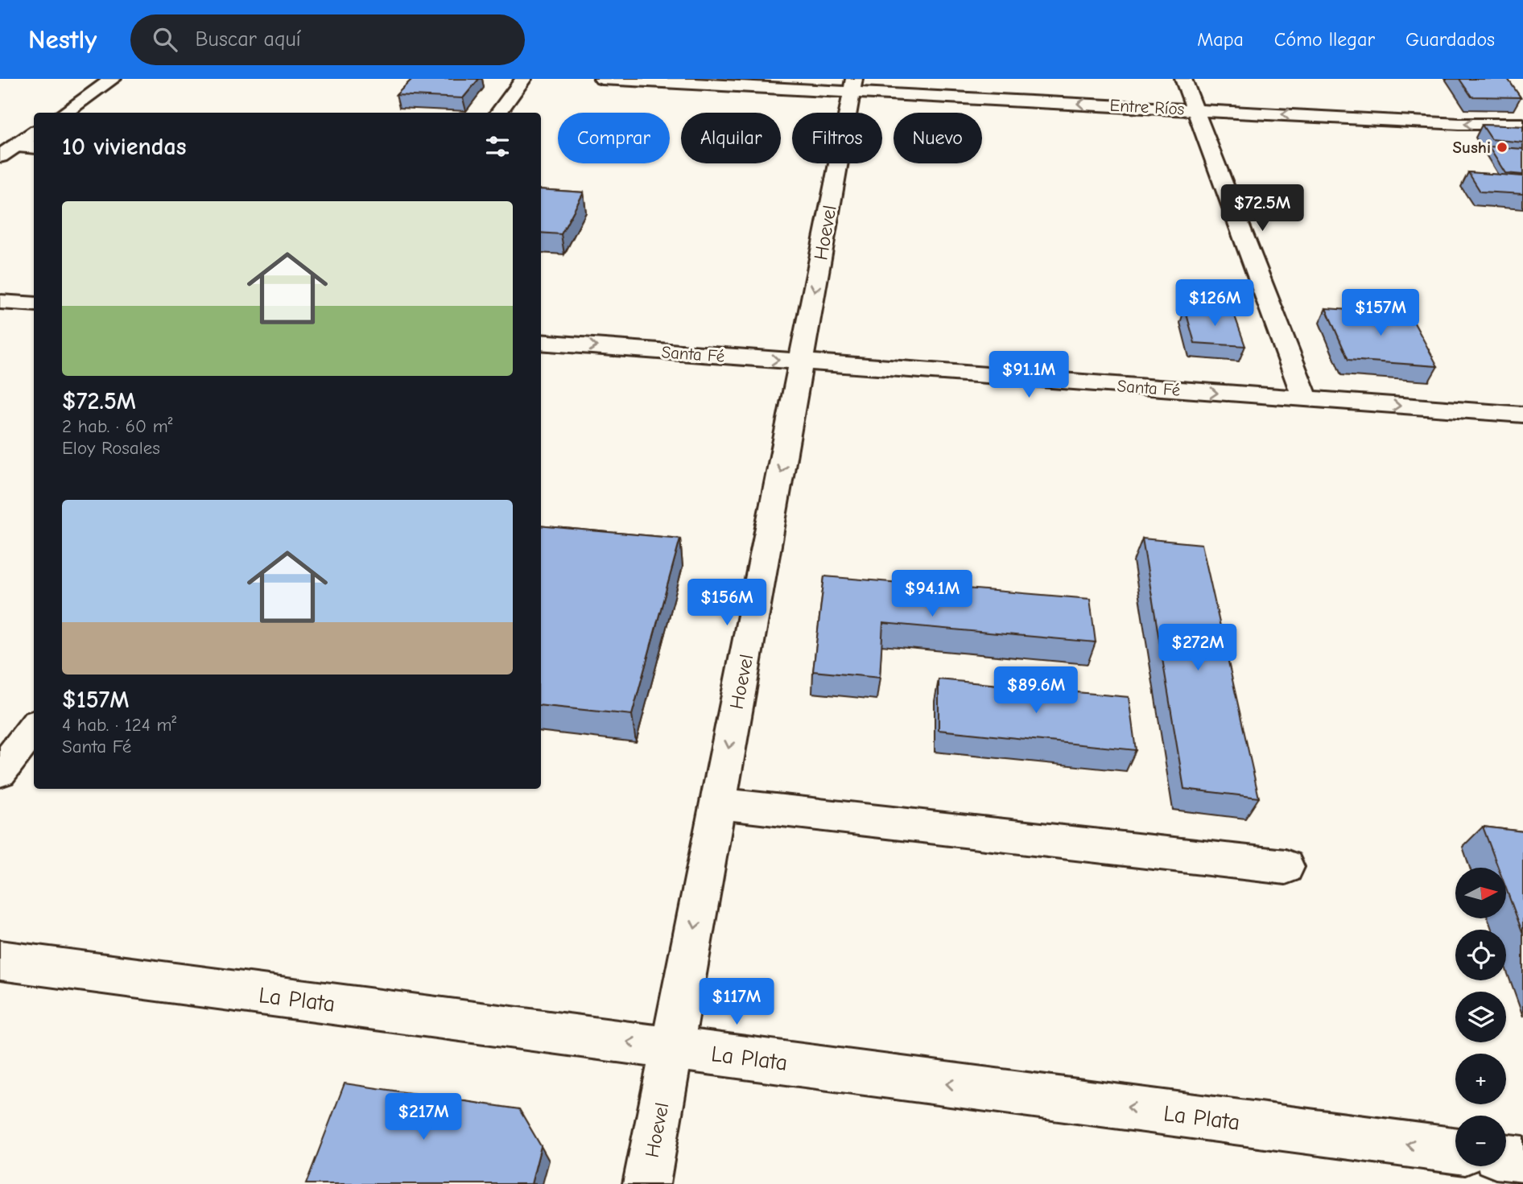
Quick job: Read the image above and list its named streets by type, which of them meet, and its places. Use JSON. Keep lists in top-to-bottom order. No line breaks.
{"streets":{"street":["Entre Ríos","Hoevel","Santa Fé","La Plata"]},"crossings":[["Entre Ríos","Hoevel"],["Hoevel","Santa Fé"],["Hoevel","La Plata"]],"one_way":["Entre Ríos","Hoevel","Santa Fé"],"places":["Sushi"],"north":"right","page":{"header":"Nestly","search":"Buscar aquí","nav":["Mapa","Cómo llegar","Guardados"],"chip":["Comprar","Alquilar","Filtros","Nuevo"],"heading":"10 viviendas","list":[{"name":"$72.5M","note":"2 hab. · 60 m² · Eloy Rosales"},{"name":"$157M","note":"4 hab. · 124 m² · Santa Fé"}],"price":["$72.5M","$126M","$157M","$91.1M","$94.1M","$156M","$272M","$89.6M","$117M","$217M"],"map_buttons":["+","−"]}}
